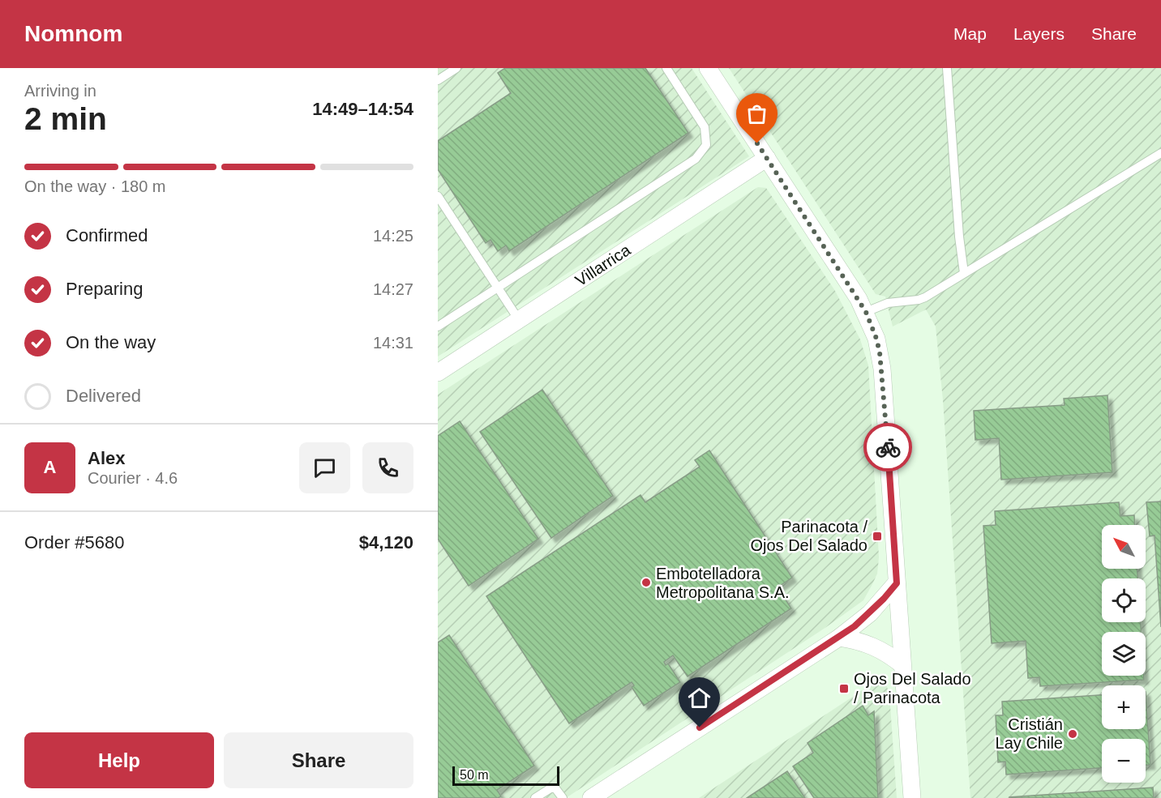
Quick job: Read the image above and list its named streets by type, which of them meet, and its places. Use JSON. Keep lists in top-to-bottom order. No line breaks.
{"streets":{"street":["Villarrica"]},"places":{"transit":["Parinacota / Ojos Del Salado","Ojos Del Salado / Parinacota"],"other":["Embotelladora Metropolitana S.A.","Cristián Lay Chile"]},"scale_bar":"50 m","north":"top left","page":{"header":"Nomnom","nav":["Map","Layers","Share"],"heading":["2 min","Arriving in","14:49–14:54"],"panel":["Alex","Courier · 4.6","Order #5680","$4,120"],"bar":"On the way · 180 m","list":[["Confirmed","14:25"],["Preparing","14:27"],["On the way","14:31"],"Delivered"],"round":"A","map_buttons":["+","−"],"buttons":["Help","Share"],"scale":"50 m"}}
